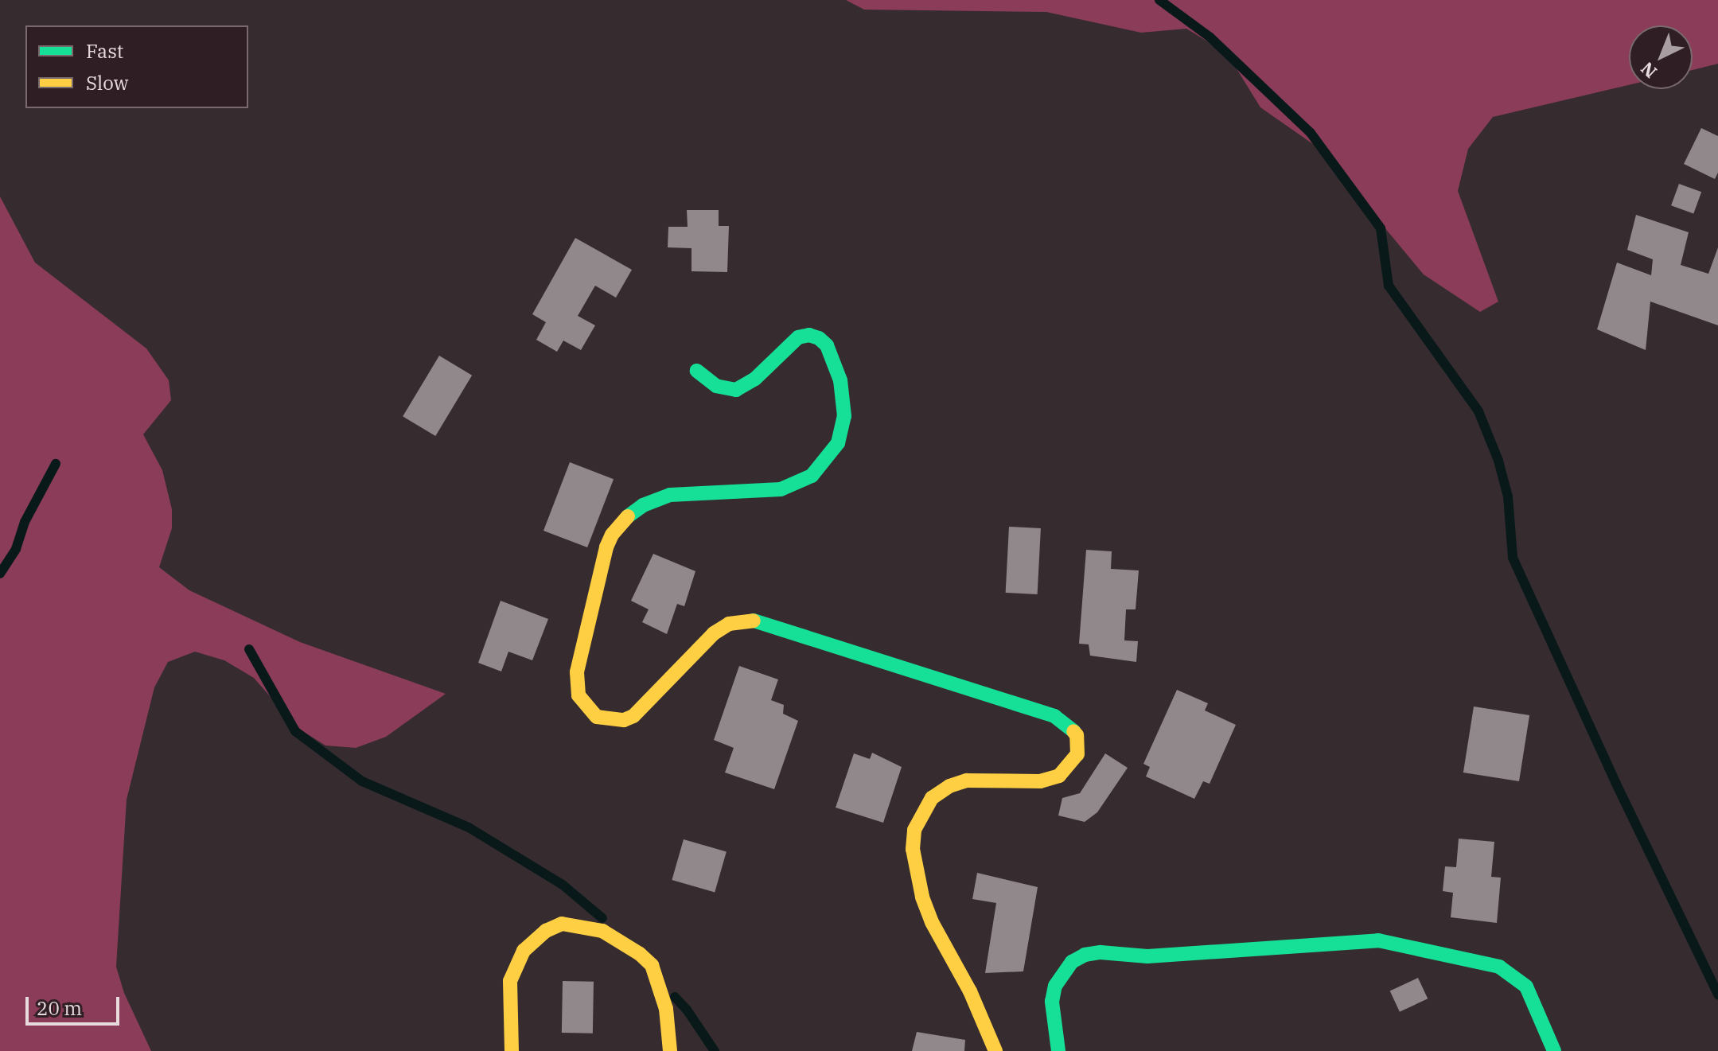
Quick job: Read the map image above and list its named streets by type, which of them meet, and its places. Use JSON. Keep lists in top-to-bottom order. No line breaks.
{"legend":["Fast","Slow"],"scale_bar":"20 m","north":"bottom left"}
